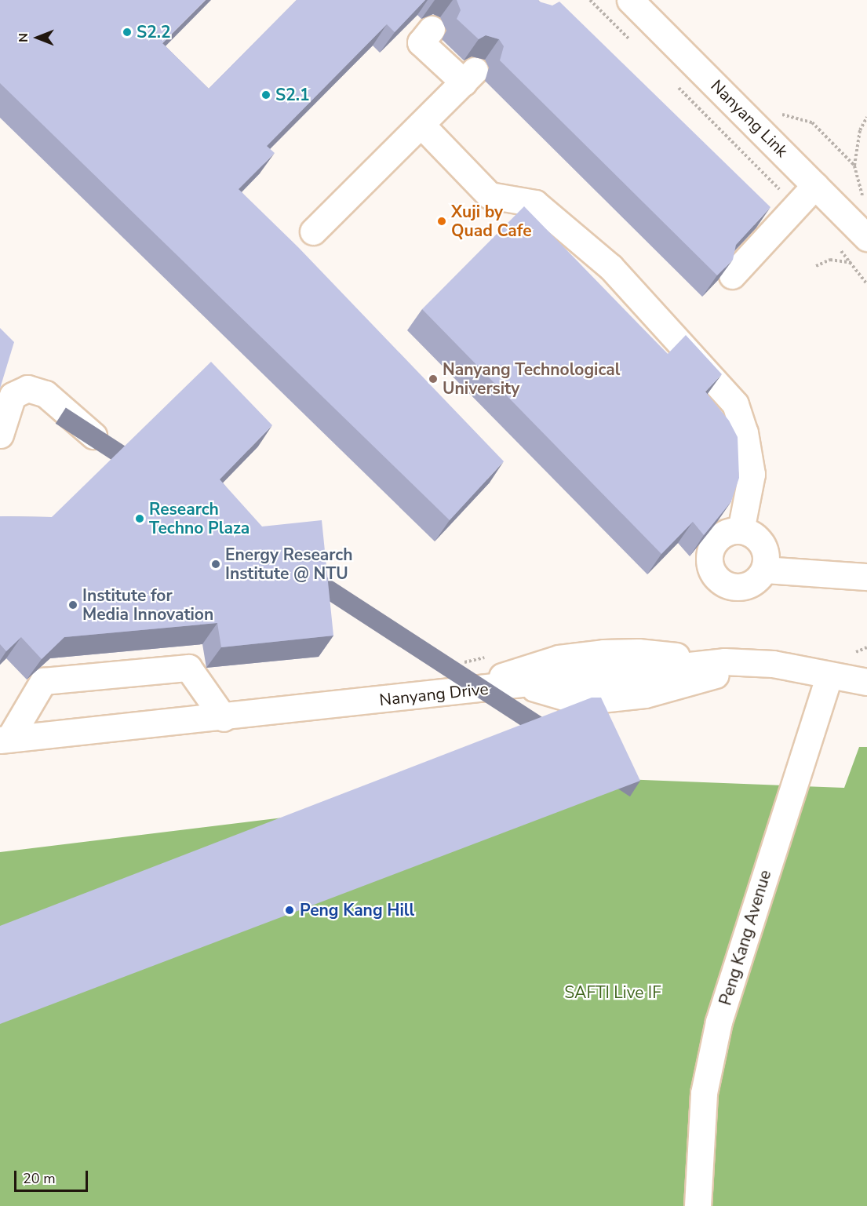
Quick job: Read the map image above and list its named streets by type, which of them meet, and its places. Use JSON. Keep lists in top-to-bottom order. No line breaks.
{"streets":{"street":["Nanyang Link","Nanyang Drive","Peng Kang Avenue"]},"crossings":[["Nanyang Drive","Peng Kang Avenue"]],"parks":["SAFTI Live IF"],"places":["S2.2","S2.1","Xuji by Quad Cafe","Nanyang Technological University","Research Techno Plaza","Energy Research Institute @ NTU","Institute for Media Innovation","Peng Kang Hill"],"scale_bar":"20 m","north":"left"}
